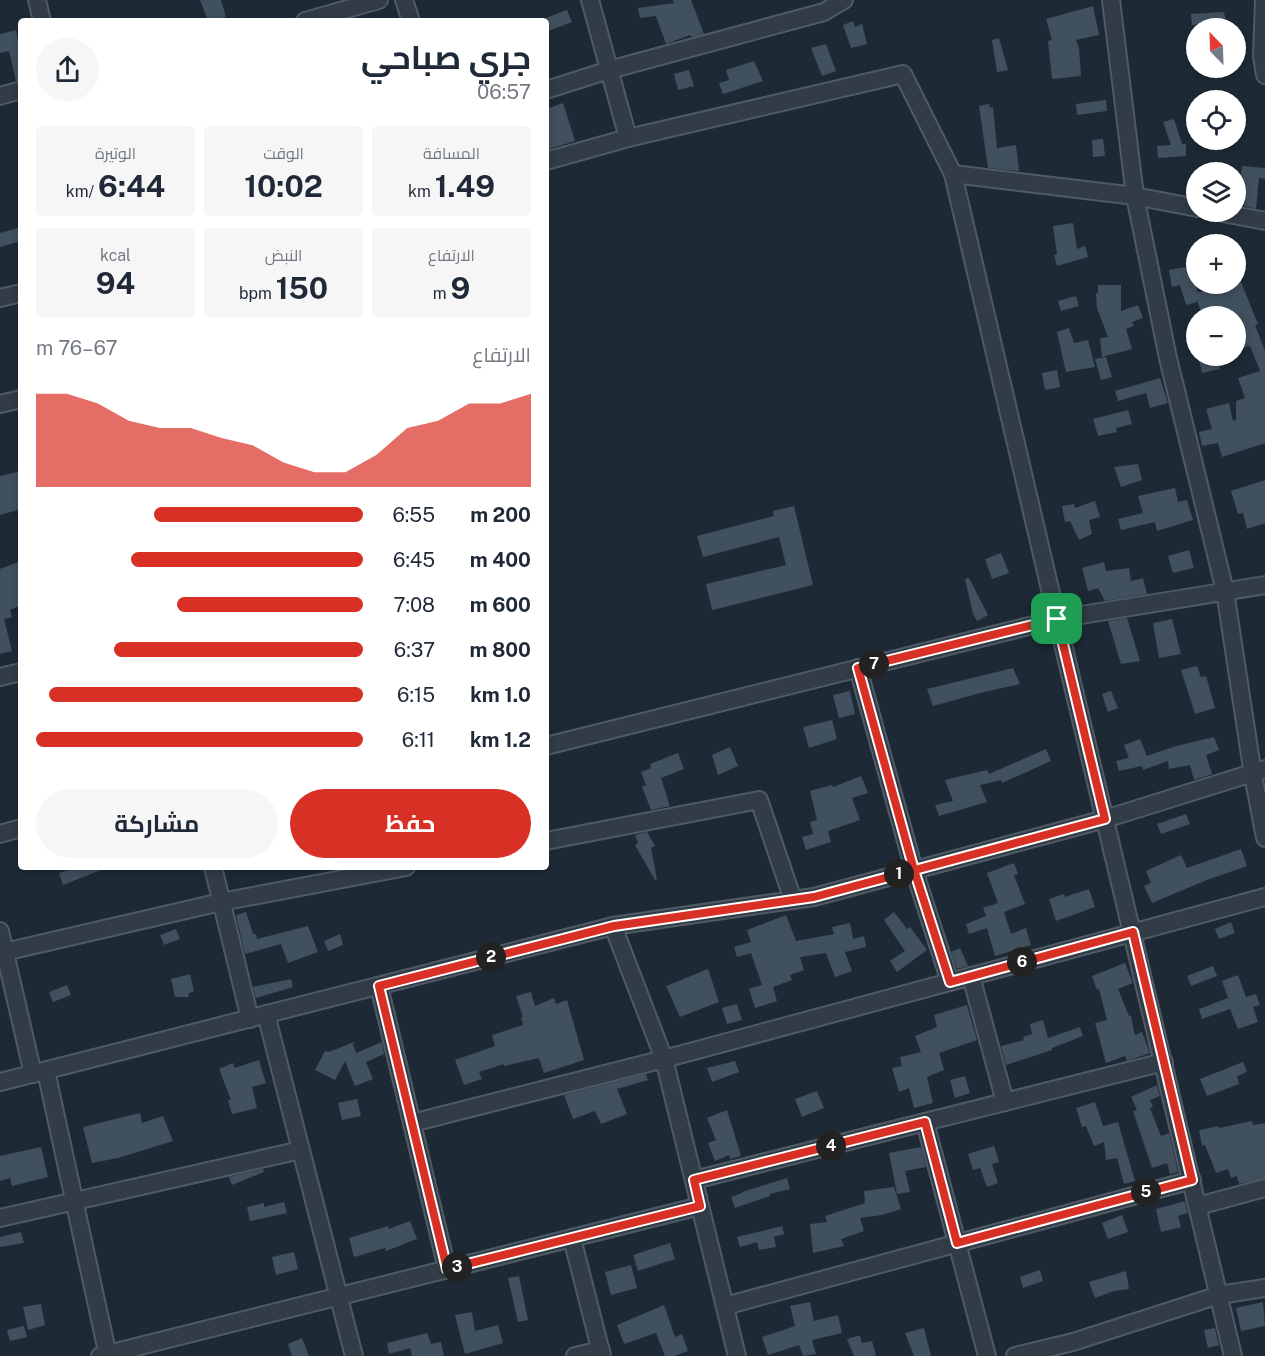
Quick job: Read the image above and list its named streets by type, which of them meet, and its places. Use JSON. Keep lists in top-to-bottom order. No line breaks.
{"north":"top left","page":{"map_buttons":["+","−"],"heading":["جري صباحي","06:57"],"stats":[["المسافة","1.49 km"],["الوقت","10:02"],["الوتيرة","6:44 /km"],["الارتفاع","9 m"],["النبض","150 bpm"],["kcal","94"]],"chart":["الارتفاع","67–76 m"],"list":[{"name":"200 m","note":"6:55"},{"name":"400 m","note":"6:45"},{"name":"600 m","note":"7:08"},{"name":"800 m","note":"6:37"},{"name":"1.0 km","note":"6:15"},{"name":"1.2 km","note":"6:11"}],"pins":["7","1","2","6","4","5","3"],"buttons":["حفظ","مشاركة"]}}
